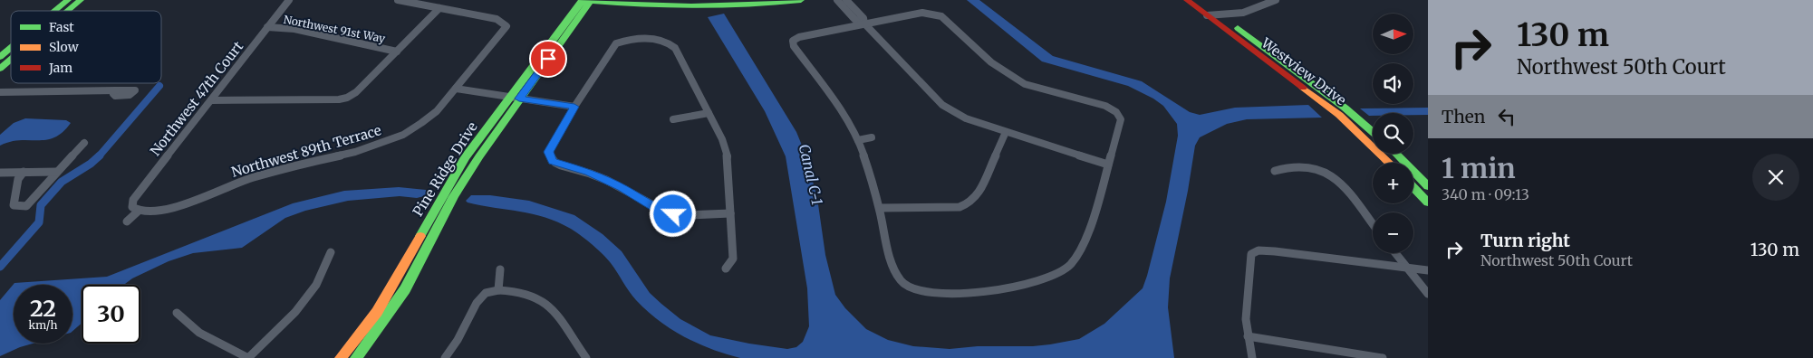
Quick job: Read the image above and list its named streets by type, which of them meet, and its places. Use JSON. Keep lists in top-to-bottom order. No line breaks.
{"streets":{"street":["Northwest 91st Way","Westview Drive","Northwest 47th Court","Northwest 89th Terrace","Pine Ridge Drive"]},"crossings":[["Northwest 91st Way","Northwest 47th Court"],["Northwest 47th Court","Northwest 89th Terrace"]],"water":["Canal C-1"],"legend":["Fast","Slow","Jam"],"north":"right","page":{"turn":["130 m","Northwest 50th Court"],"map_buttons":["+","−"],"then":"Then","heading":["1 min","340 m · 09:13"],"list":[{"name":"Turn right","note":"Northwest 50th Court","value":"130 m"}],"speed":"22 km/h","limit":"30"}}
